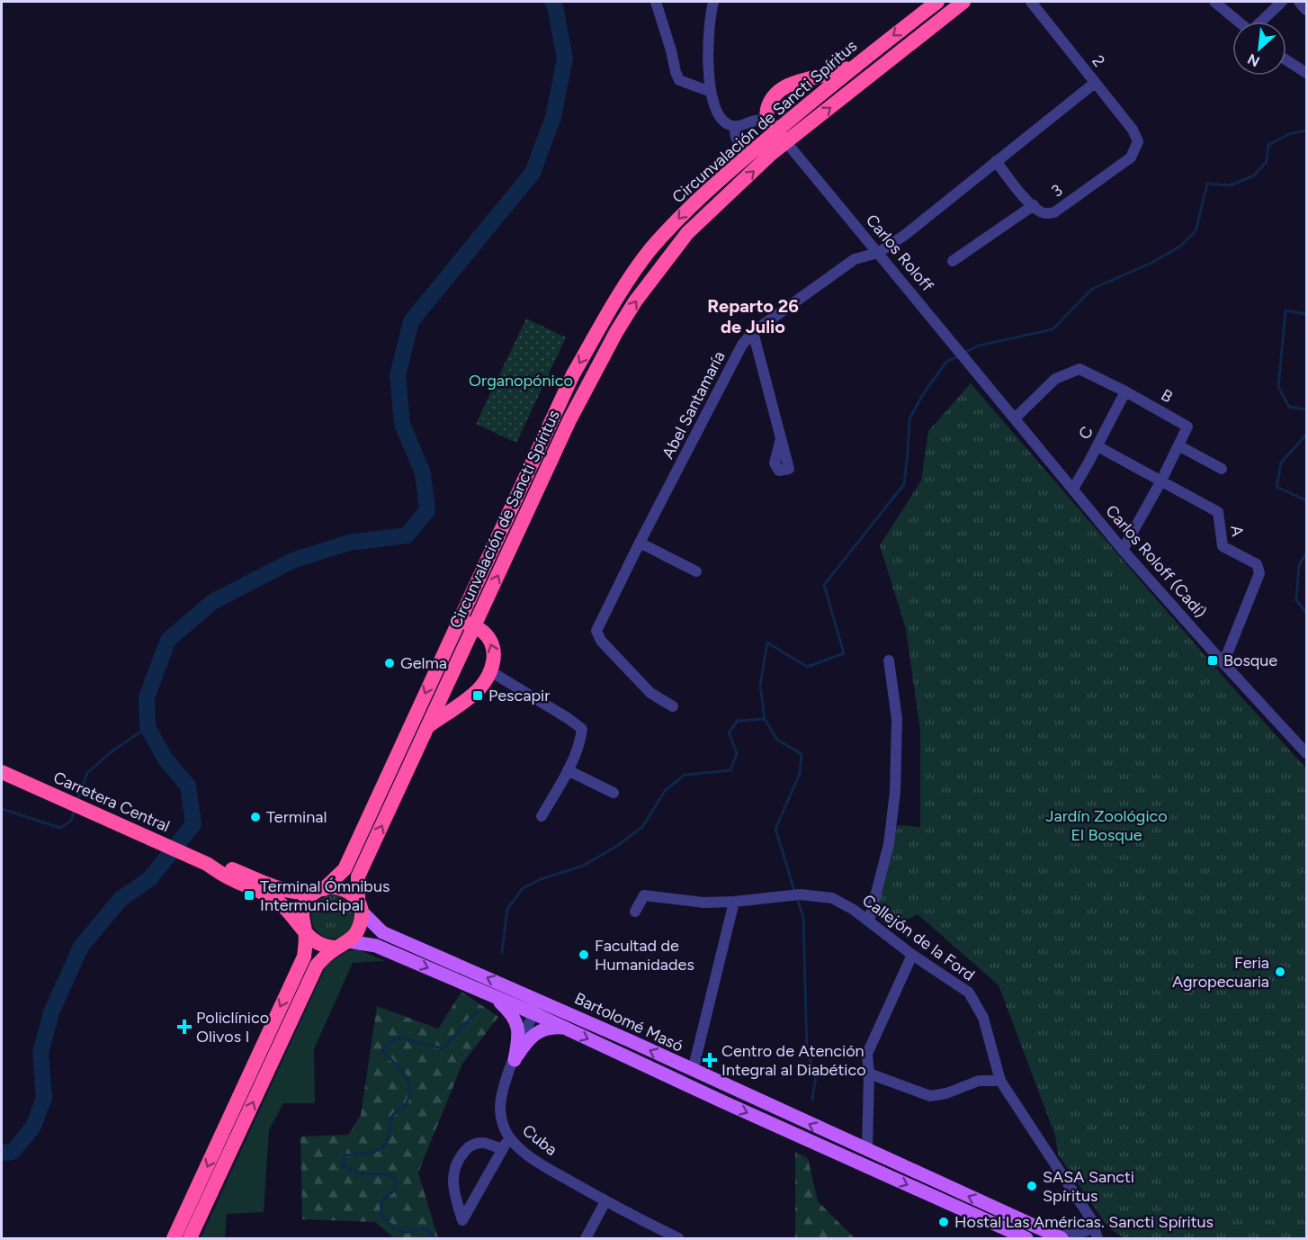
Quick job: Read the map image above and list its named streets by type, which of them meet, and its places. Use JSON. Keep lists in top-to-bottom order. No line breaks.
{"streets":{"highway":["Circunvalación de Sancti Spíritus","Carretera Central"],"main road":["Bartolomé Masó"],"street":["2","3","Carlos Roloff","B","Abel Santamaría","C","A","Carlos Roloff (Cadí)","Callejón de la Ford","Cuba"]},"crossings":[["2","3"],["2","Abel Santamaría"],["Circunvalación de Sancti Spíritus","Carlos Roloff"],["Circunvalación de Sancti Spíritus","Bartolomé Masó"],["3","Abel Santamaría"],["Carlos Roloff","Abel Santamaría"],["Carlos Roloff","Carlos Roloff (Cadí)"],["B","C"],["B","A"],["B","Carlos Roloff (Cadí)"],["C","A"],["C","Carlos Roloff (Cadí)"],["A","Carlos Roloff (Cadí)"],["Bartolomé Masó","Cuba"]],"districts":["Reparto 26 de Julio"],"parks":["Organopónico","Jardín Zoológico El Bosque"],"places":{"transit":["Bosque","Pescapir","Terminal Ómnibus Intermunicipal"],"other":["Gelma","Terminal","Facultad de Humanidades","Feria Agropecuaria","SASA Sancti Spíritus","Hostal Las Américas. Sancti Spíritus"],"health":["Policlínico Olivos I","Centro de Atención Integral al Diabético"]},"north":"bottom left"}
